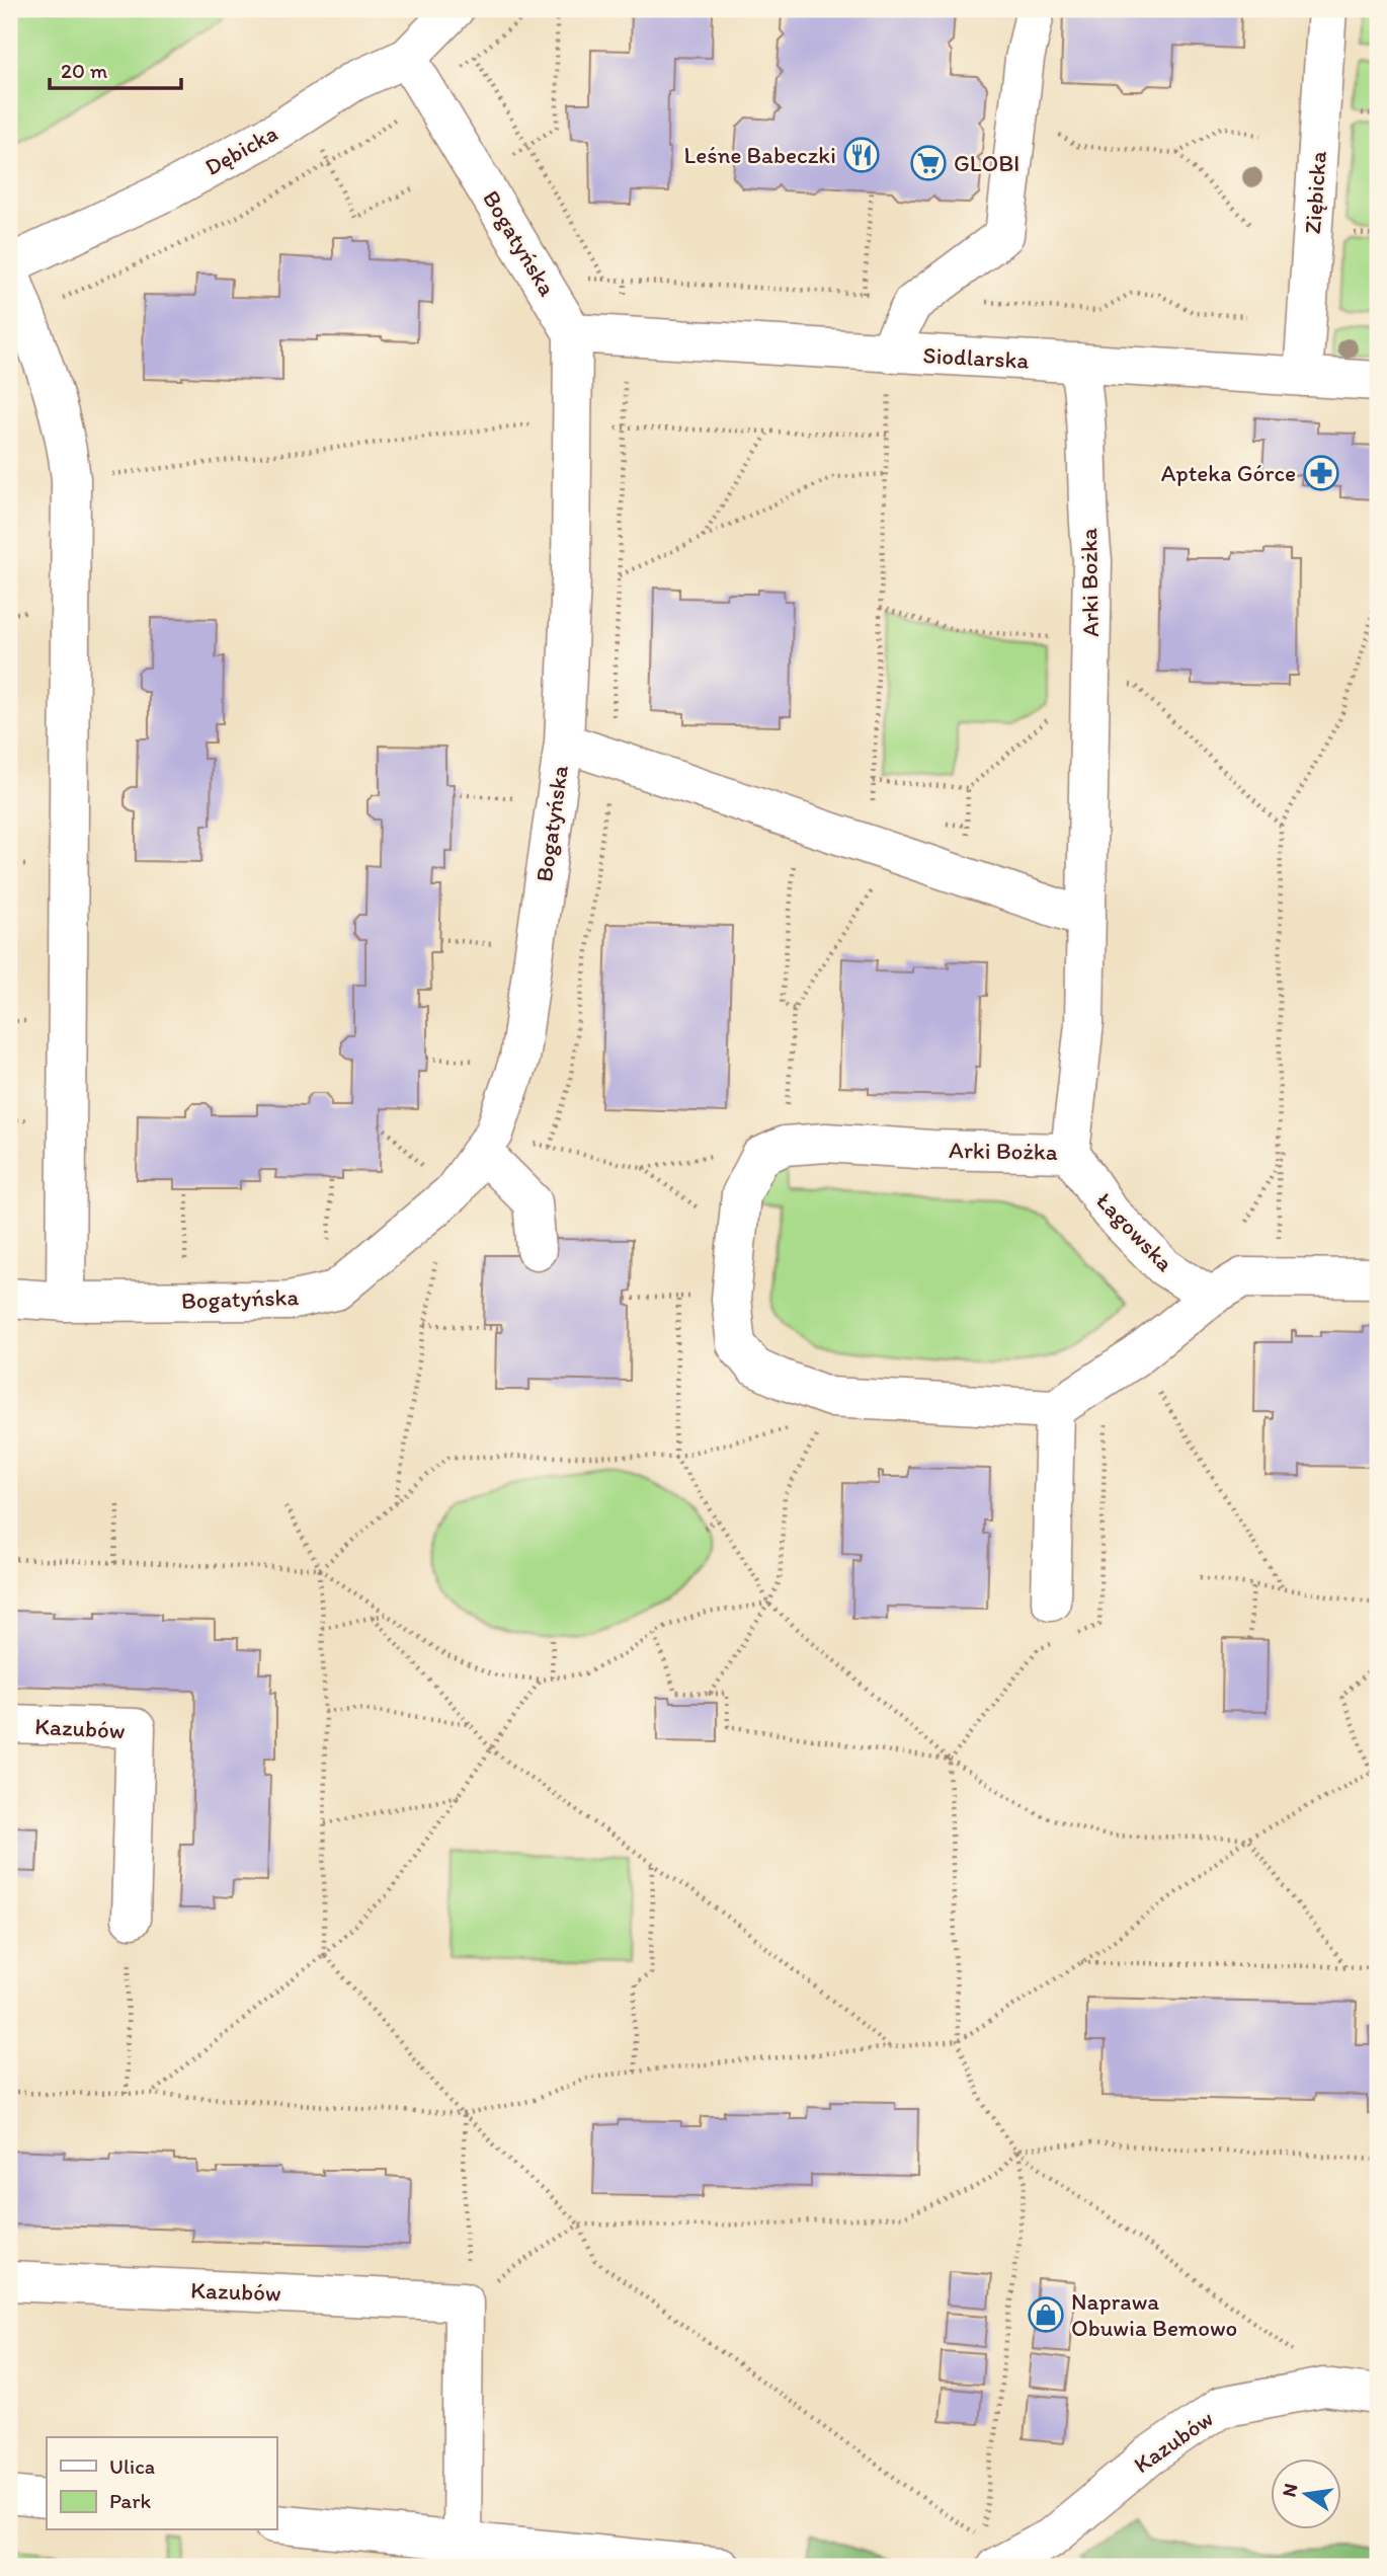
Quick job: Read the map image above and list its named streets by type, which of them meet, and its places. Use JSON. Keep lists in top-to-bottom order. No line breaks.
{"streets":{"street":["Dębicka","Ziębicka","Bogatyńska","Siodlarska","Arki Bożka","Łagowska","Kazubów"]},"crossings":[["Dębicka","Bogatyńska"],["Ziębicka","Siodlarska"],["Bogatyńska","Siodlarska"],["Siodlarska","Arki Bożka"],["Arki Bożka","Łagowska"]],"places":{"restaurant":["Leśne Babeczki"],"supermarket":["GLOBI"],"pharmacy":["Apteka Górce"],"shop":["Naprawa Obuwia Bemowo"]},"legend":["Ulica","Park"],"scale_bar":"20 m","north":"left"}
